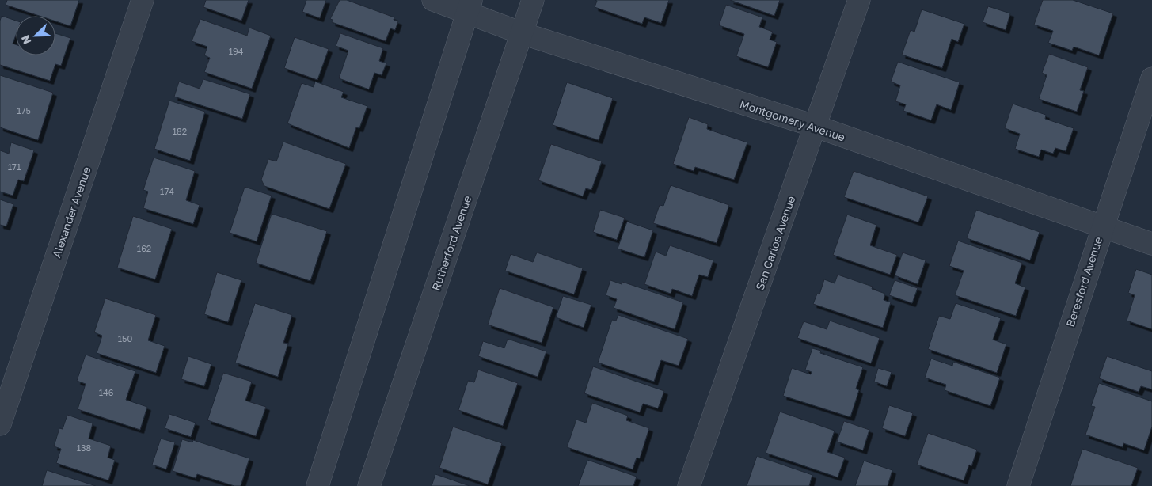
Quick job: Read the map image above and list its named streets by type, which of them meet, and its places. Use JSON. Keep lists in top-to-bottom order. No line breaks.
{"streets":{"street":["Montgomery Avenue","Alexander Avenue","Rutherford Avenue","San Carlos Avenue","Beresford Avenue"]},"crossings":[["Montgomery Avenue","Rutherford Avenue"],["Montgomery Avenue","San Carlos Avenue"],["Montgomery Avenue","Beresford Avenue"]],"house_numbers":["194","175","182","171","174","162","150","146","138"],"north":"bottom left"}
